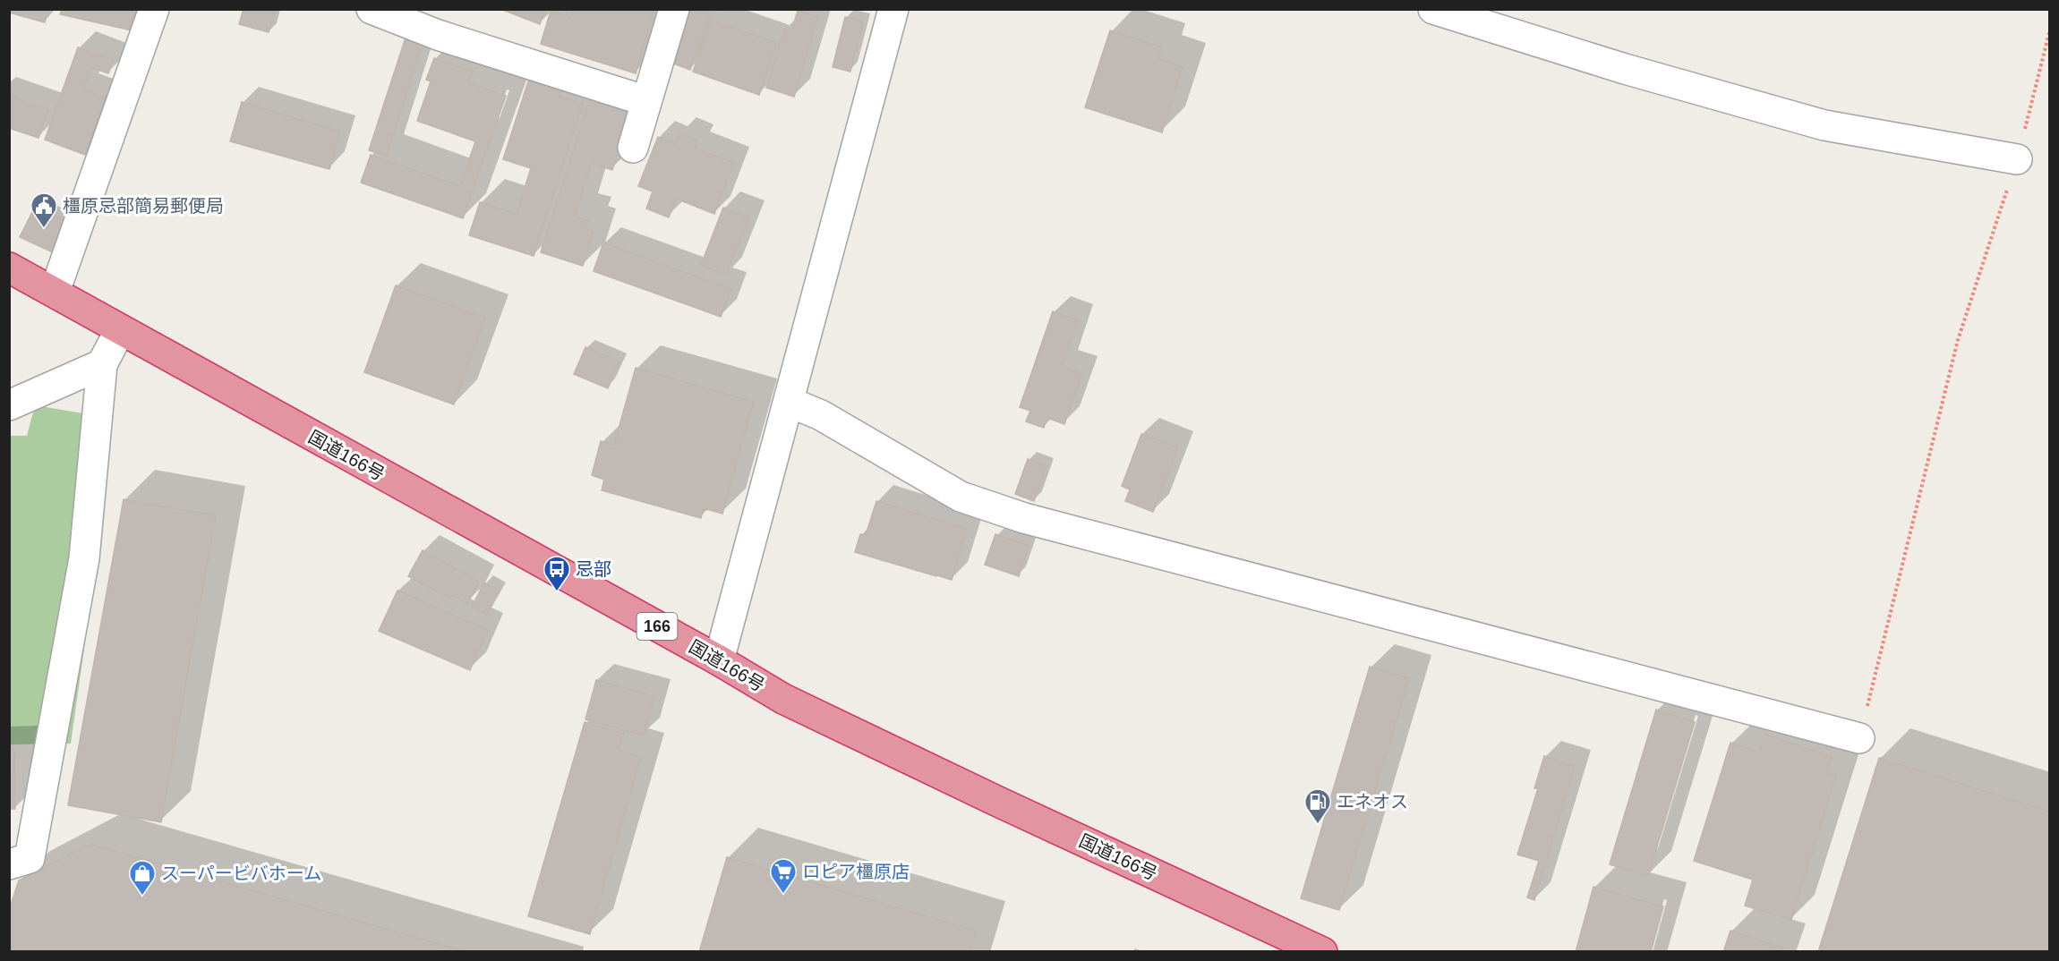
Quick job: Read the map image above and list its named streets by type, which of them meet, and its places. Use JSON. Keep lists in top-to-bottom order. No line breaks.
{"streets":{"highway":["国道166号","166"]},"places":{"public building":["橿原忌部簡易郵便局"],"bus stop":["忌部"],"fuel station":["エネオス"],"supermarket":["ロピア橿原店"],"shop":["スーパービバホーム"]}}
